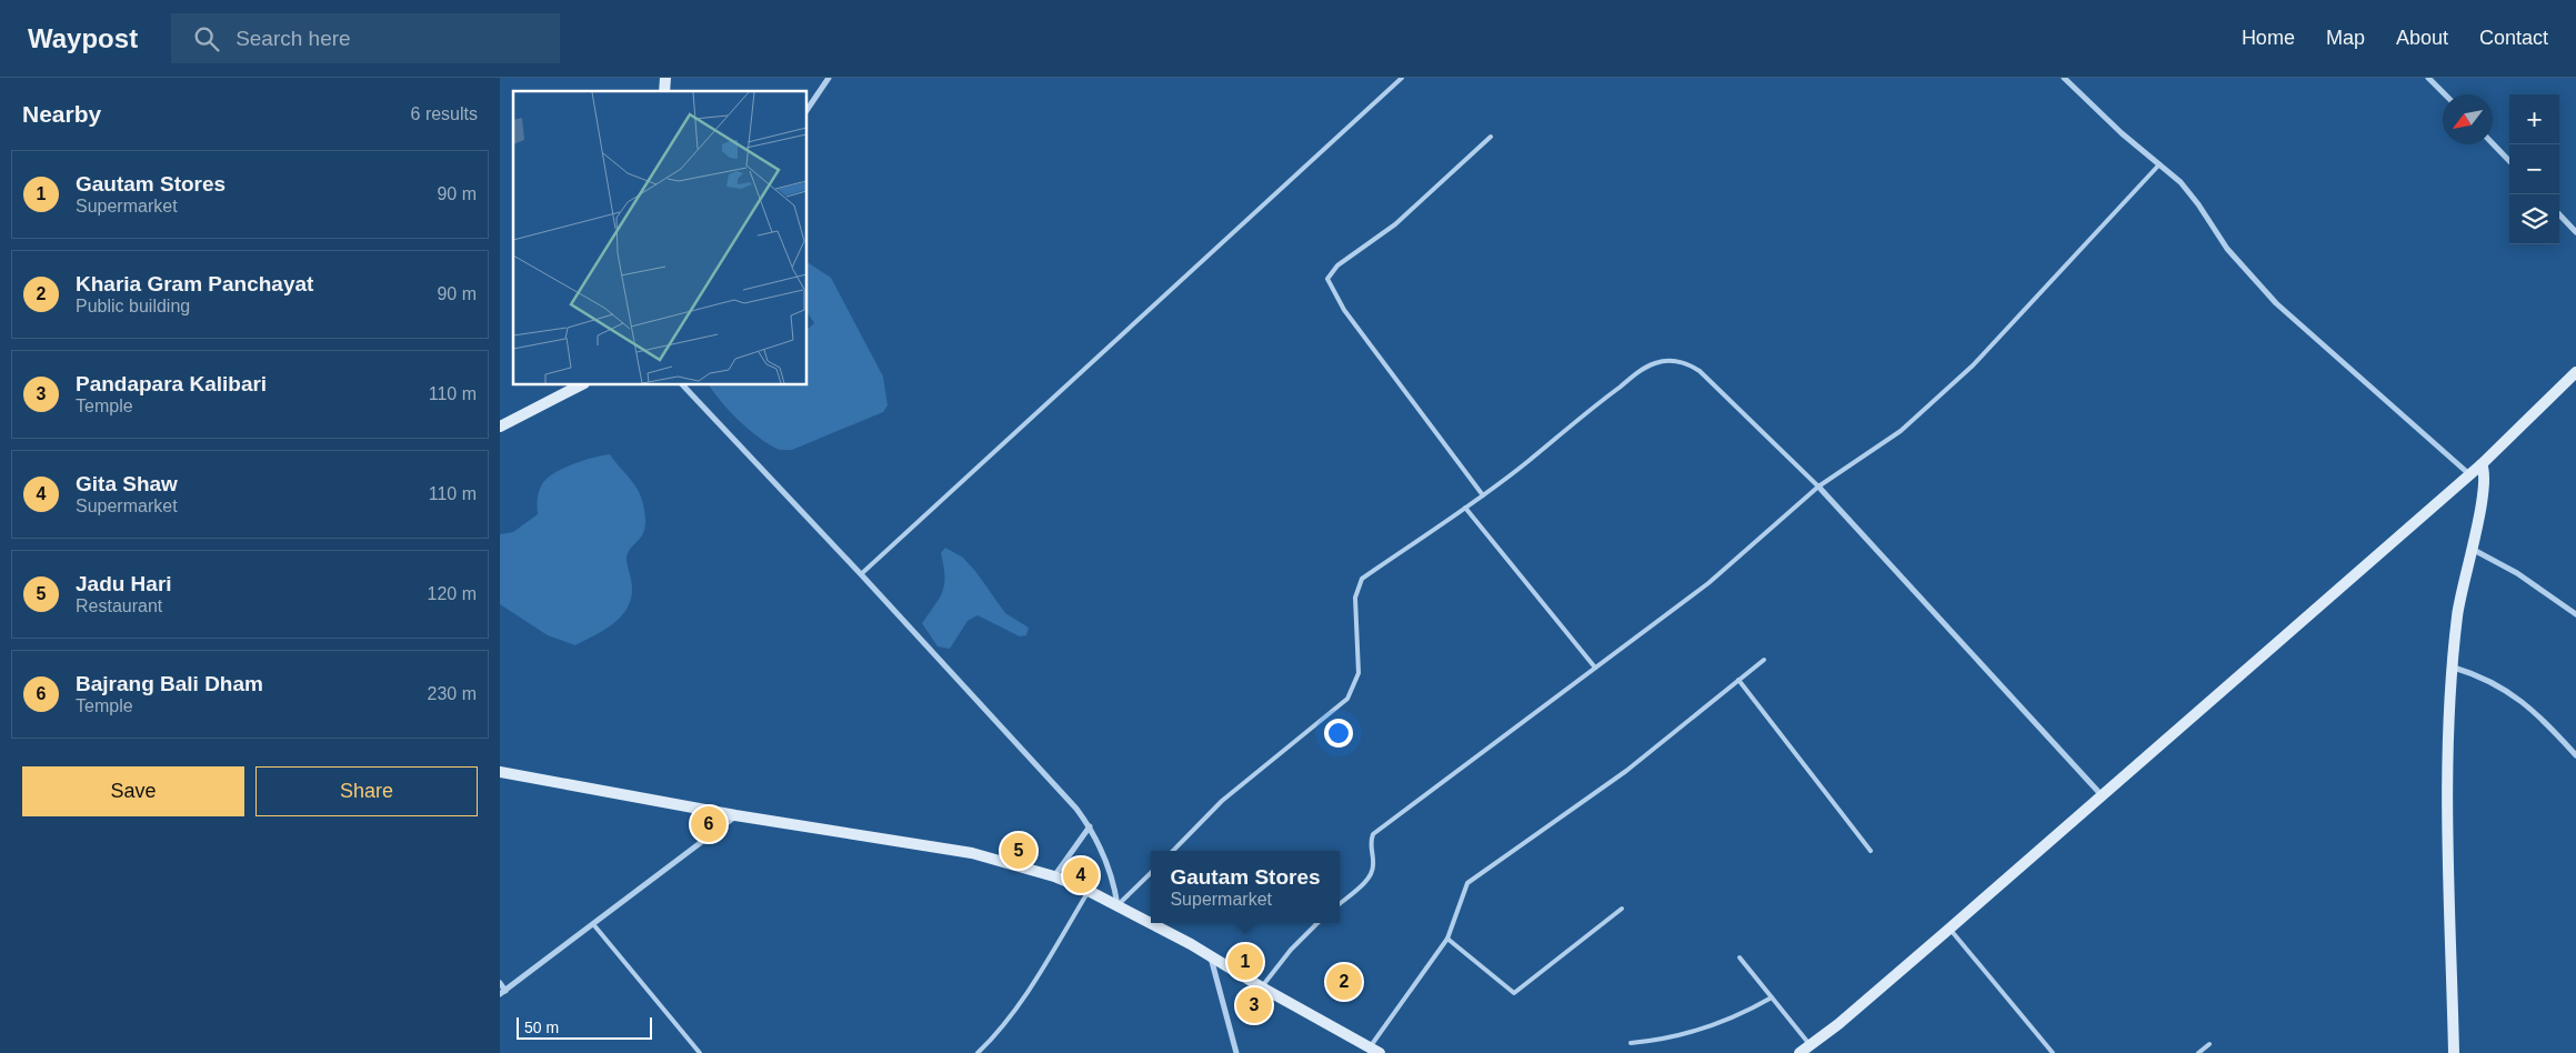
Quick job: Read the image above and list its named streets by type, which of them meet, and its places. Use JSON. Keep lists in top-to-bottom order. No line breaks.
{"scale_bar":"50 m","north":"bottom left","page":{"header":"Waypost","search":"Search here","nav":["Home","Map","About","Contact"],"heading":["Nearby","6 results"],"map_buttons":["+","−"],"list":[{"mark":"1","name":"Gautam Stores","note":"Supermarket","value":"90 m"},{"mark":"2","name":"Kharia Gram Panchayat","note":"Public building","value":"90 m"},{"mark":"3","name":"Pandapara Kalibari","note":"Temple","value":"110 m"},{"mark":"4","name":"Gita Shaw","note":"Supermarket","value":"110 m"},{"mark":"5","name":"Jadu Hari","note":"Restaurant","value":"120 m"},{"mark":"6","name":"Bajrang Bali Dham","note":"Temple","value":"230 m"}],"buttons":["Save","Share"],"pins":["6","5","4","1","2","3"],"popup":["Gautam Stores","Supermarket"],"scale":"50 m"}}
